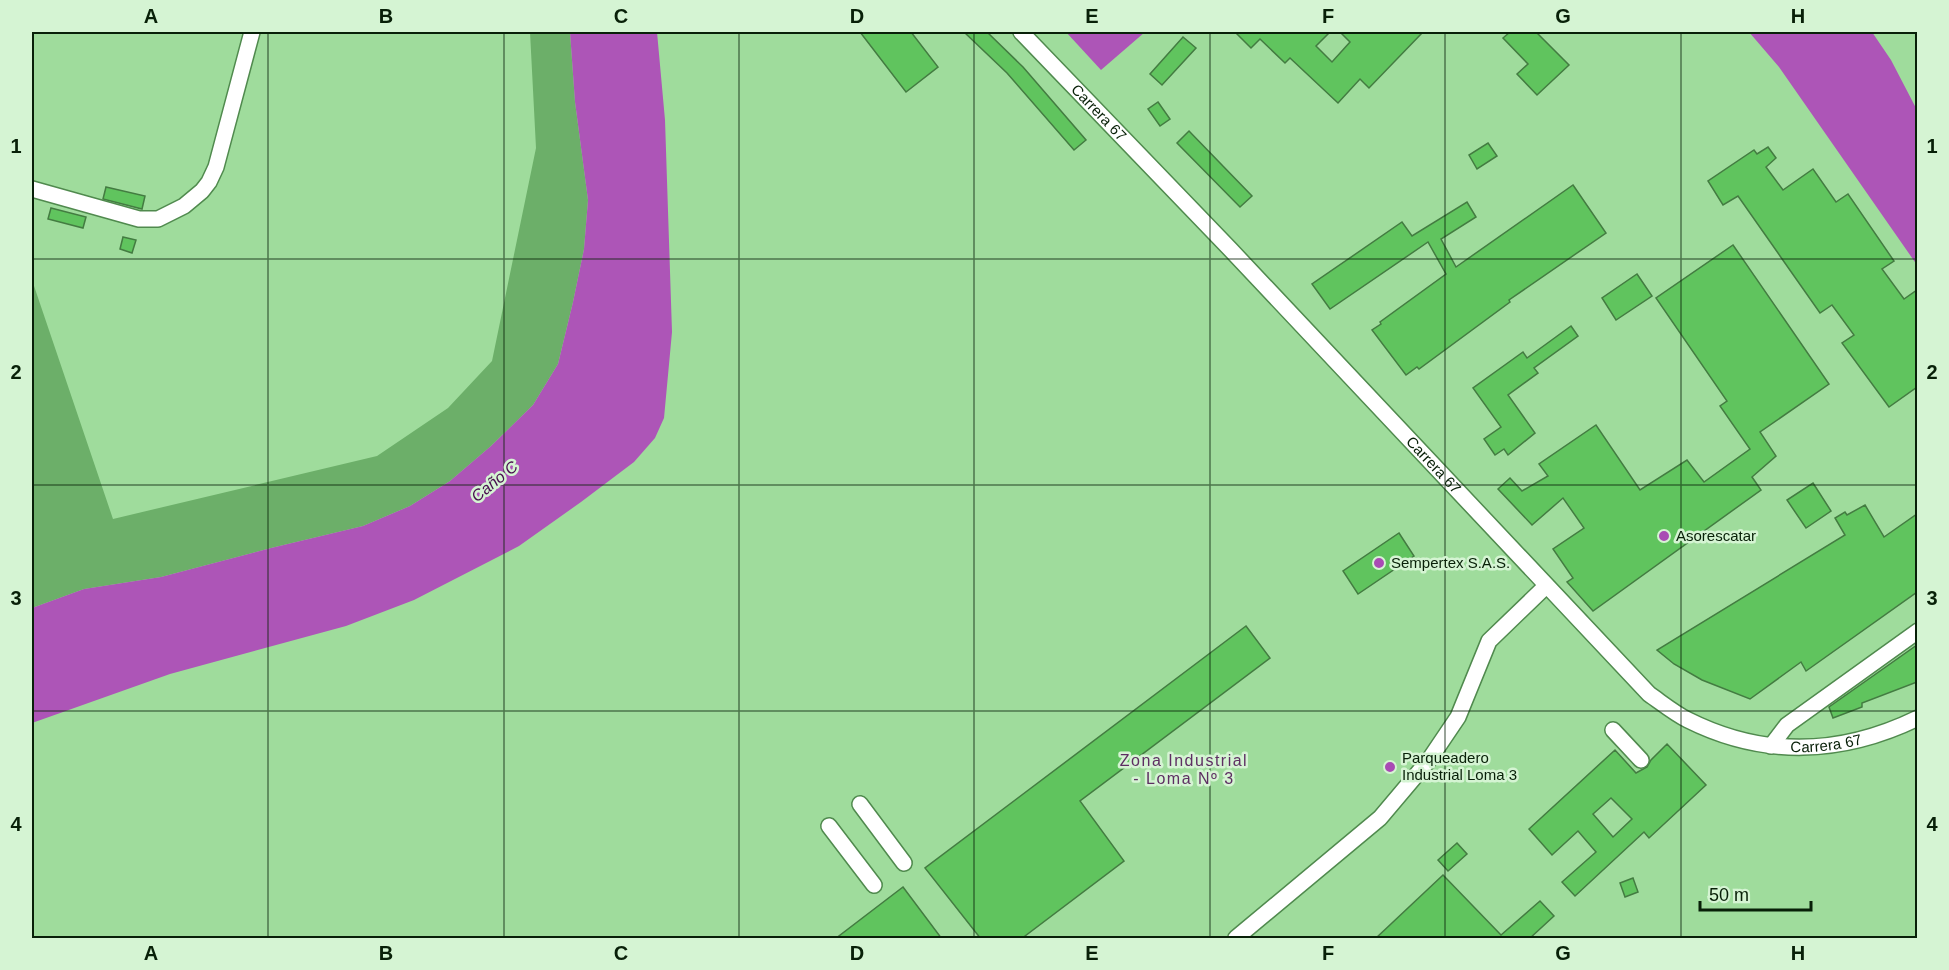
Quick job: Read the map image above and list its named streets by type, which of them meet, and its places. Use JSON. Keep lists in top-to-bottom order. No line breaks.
{"streets":{"street":["Carrera 67"]},"districts":["Zona Industrial - Loma Nº 3"],"water":["Caño C"],"places":["Asorescatar","Sempertex S.A.S.","Parqueadero Industrial Loma 3"],"scale_bar":"50 m","grid":{"columns":["A","B","C","D","E","F","G","H"],"rows":["1","2","3","4"]}}
